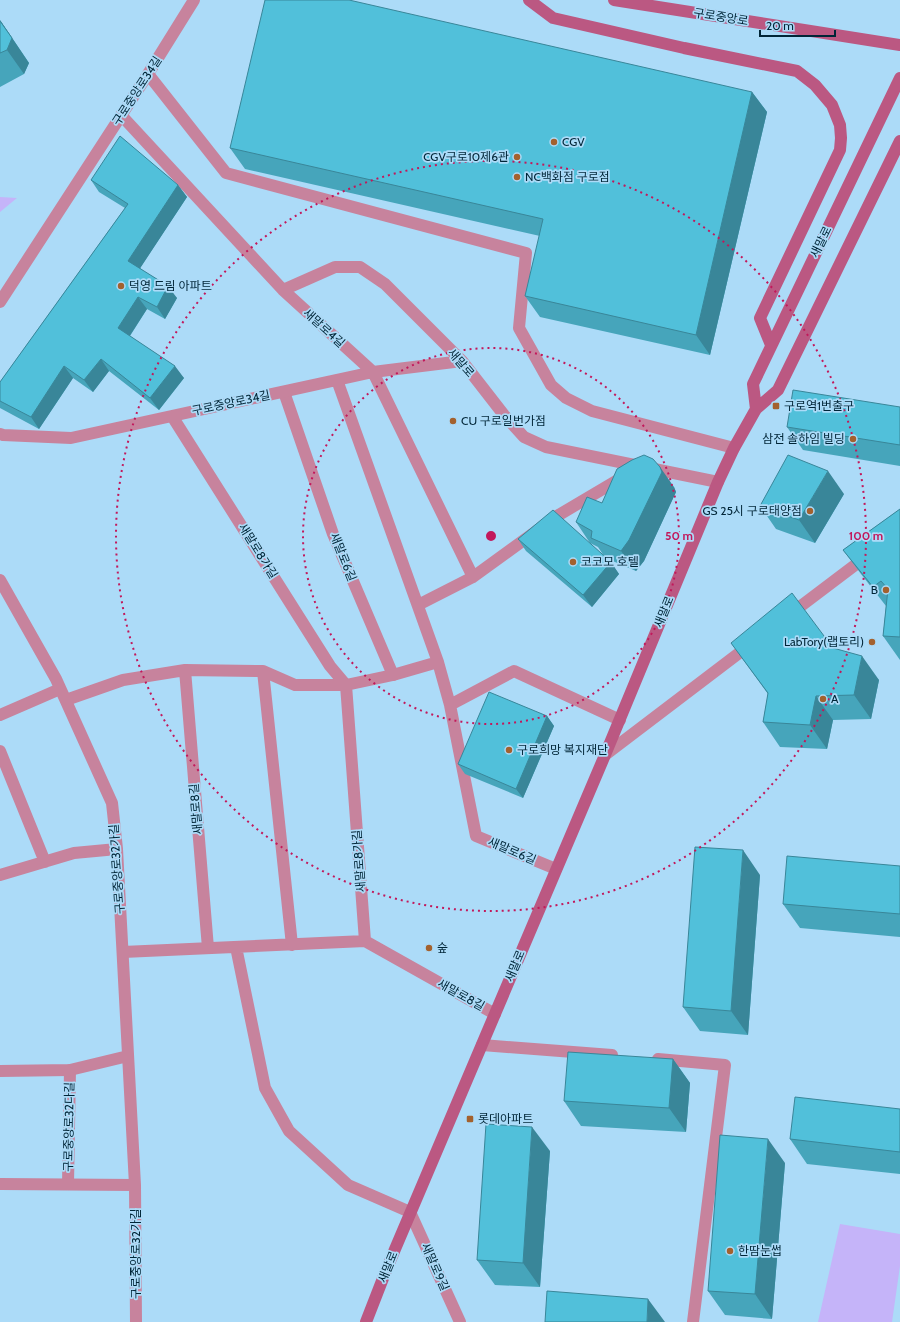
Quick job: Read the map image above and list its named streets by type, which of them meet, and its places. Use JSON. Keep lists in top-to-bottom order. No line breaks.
{"streets":{"street":["구로중앙로","구로중앙로34길","새말로","새말로4길","새말로8가길","새말로6길","새말로8길","구로중앙로32가길","구로중앙로32다길","새말로9길"]},"crossings":[["구로중앙로34길","새말로"],["구로중앙로34길","새말로4길"],["구로중앙로34길","새말로8가길"],["구로중앙로34길","새말로6길"],["새말로","새말로4길"],["새말로","새말로6길"],["새말로","새말로8길"],["새말로","새말로9길"],["새말로8가길","새말로8길"],["구로중앙로32가길","구로중앙로32다길"]],"places":{"other":["CGV","CGV구로10제6관","NC백화점 구로점","덕영 드림 아파트","CU 구로일번가점","삼전 솔하임 빌딩","GS 25시 구로태양점","코코모 호텔","B","LabTory(랩토리)","A","구로희망 복지재단","숲","한땀눈썹"],"transit":["구로역1번출구","롯데아파트"]},"scale_bar":"20 m","rings":["50 m","100 m"]}
